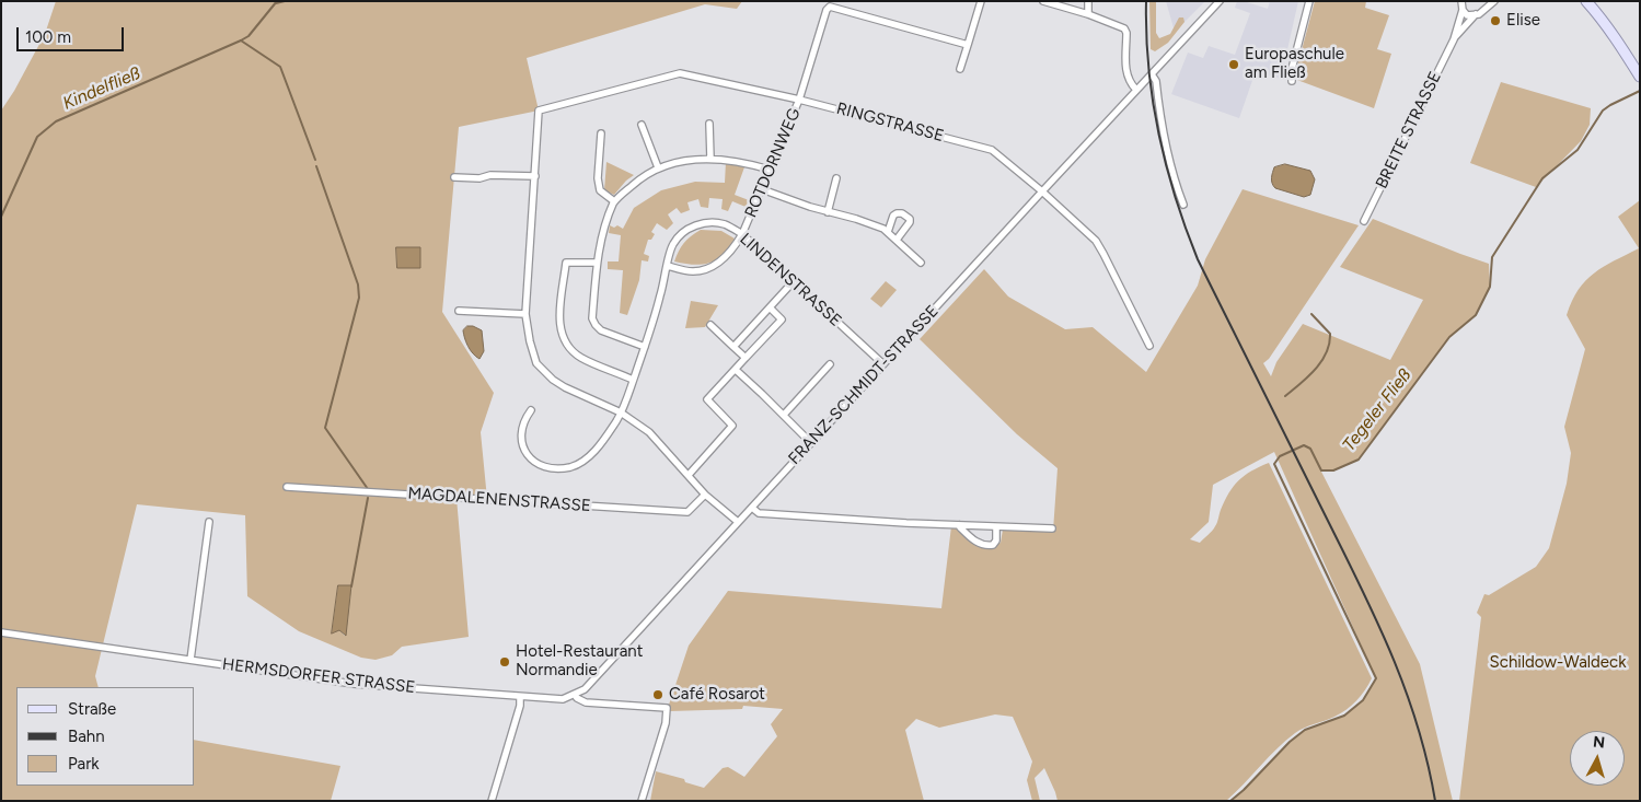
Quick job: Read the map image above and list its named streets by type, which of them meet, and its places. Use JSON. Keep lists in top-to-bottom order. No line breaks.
{"streets":{"street":["RINGSTRASSE","BREITE STRASSE","ROTDORNWEG","LINDENSTRASSE","FRANZ-SCHMIDT-STRASSE","MAGDALENENSTRASSE","HERMSDORFER STRASSE"]},"crossings":[["RINGSTRASSE","ROTDORNWEG"],["RINGSTRASSE","FRANZ-SCHMIDT-STRASSE"],["ROTDORNWEG","LINDENSTRASSE"],["LINDENSTRASSE","FRANZ-SCHMIDT-STRASSE"],["FRANZ-SCHMIDT-STRASSE","HERMSDORFER STRASSE"]],"water":["Kindelfließ","Tegeler Fließ"],"parks":["Schildow-Waldeck"],"places":["Elise","Europaschule am Fließ","Hotel-Restaurant Normandie","Café Rosarot"],"legend":["Straße","Bahn","Park"],"scale_bar":"100 m","north":"top"}
